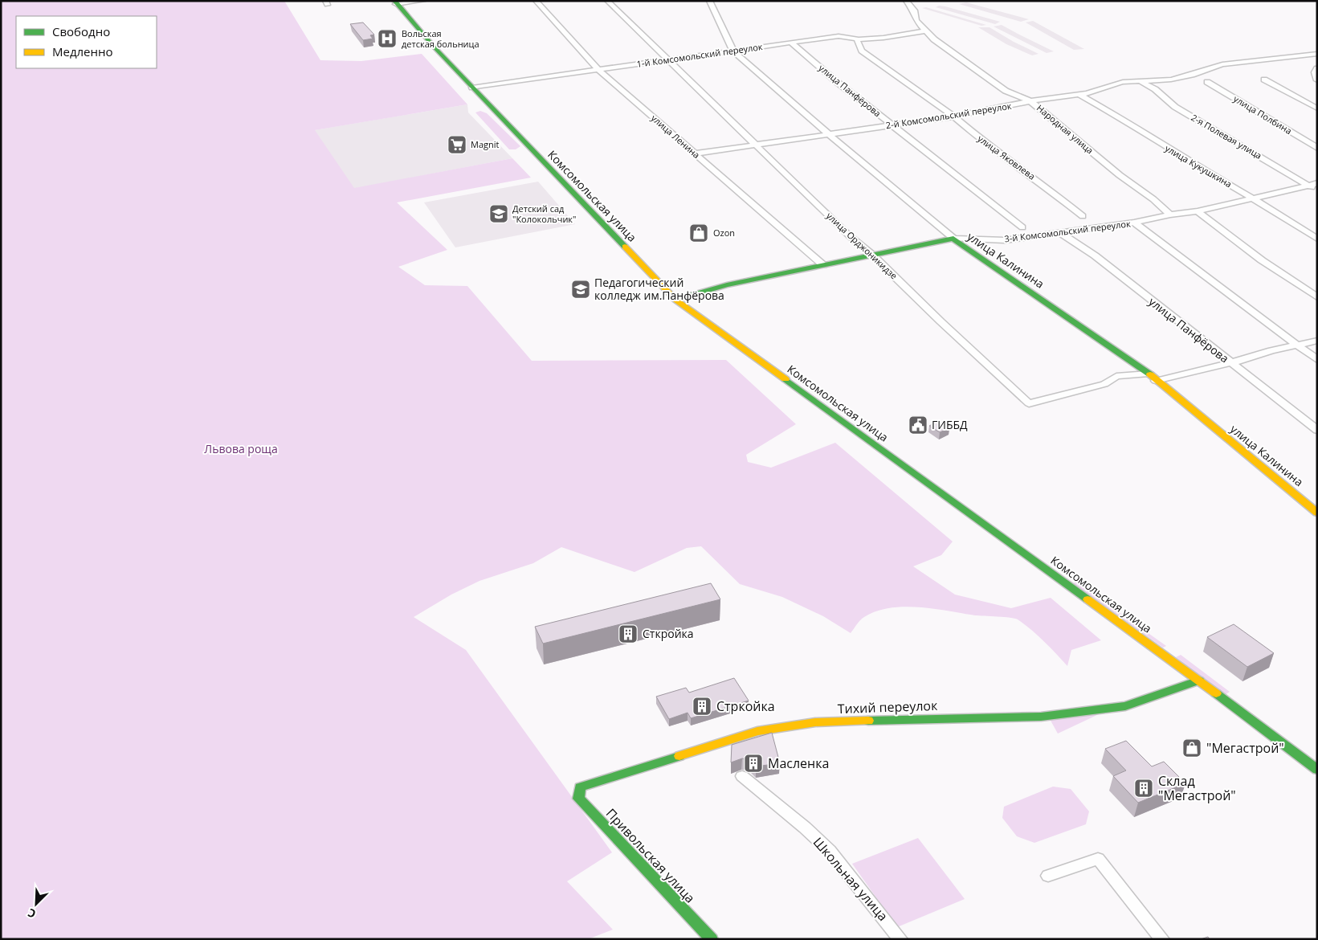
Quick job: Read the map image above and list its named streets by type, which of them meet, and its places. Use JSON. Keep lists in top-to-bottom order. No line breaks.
{"streets":{"main road":["Комсомольская улица","3-й Комсомольский переулок","улица Калинина","Тихий переулок","Привольская улица"],"street":["1-й Комсомольский переулок","улица Панфёрова","улица Полбина","2-й Комсомольский переулок","Народная улица","улица Ленина","2-я Полевая улица","улица Яковлева","улица Кукушкина","улица Орджоникидзе","Школьная улица"]},"crossings":[["1-й Комсомольский переулок","улица Панфёрова"],["1-й Комсомольский переулок","Народная улица"],["1-й Комсомольский переулок","улица Ленина"],["1-й Комсомольский переулок","улица Яковлева"],["1-й Комсомольский переулок","Комсомольская улица"],["1-й Комсомольский переулок","улица Орджоникидзе"],["1-й Комсомольский переулок","улица Калинина"],["улица Панфёрова","2-й Комсомольский переулок"],["улица Панфёрова","3-й Комсомольский переулок"],["2-й Комсомольский переулок","Народная улица"],["2-й Комсомольский переулок","улица Ленина"],["2-й Комсомольский переулок","2-я Полевая улица"],["2-й Комсомольский переулок","улица Яковлева"],["2-й Комсомольский переулок","улица Кукушкина"],["2-й Комсомольский переулок","улица Орджоникидзе"],["2-й Комсомольский переулок","улица Калинина"],["Народная улица","3-й Комсомольский переулок"],["улица Ленина","3-й Комсомольский переулок"],["2-я Полевая улица","3-й Комсомольский переулок"],["улица Кукушкина","3-й Комсомольский переулок"],["Комсомольская улица","3-й Комсомольский переулок"],["Комсомольская улица","Тихий переулок"],["3-й Комсомольский переулок","улица Орджоникидзе"],["3-й Комсомольский переулок","улица Калинина"],["улица Орджоникидзе","улица Калинина"],["Тихий переулок","Привольская улица"]],"parks":["Львова роща"],"places":{"hospital":["Вольская детская больница"],"supermarket":["Magnit"],"school or university":["Детский сад \"Колокольчик\"","Педагогический колледж им.Панфёрова"],"shop":["Ozon","\"Мегастрой\""],"public building":["ГИББД"],"building":["Сткройка","Стркойка","Масленка","Склад \"Мегастрой\""]},"legend":["Свободно","Медленно"],"north":"bottom left"}
